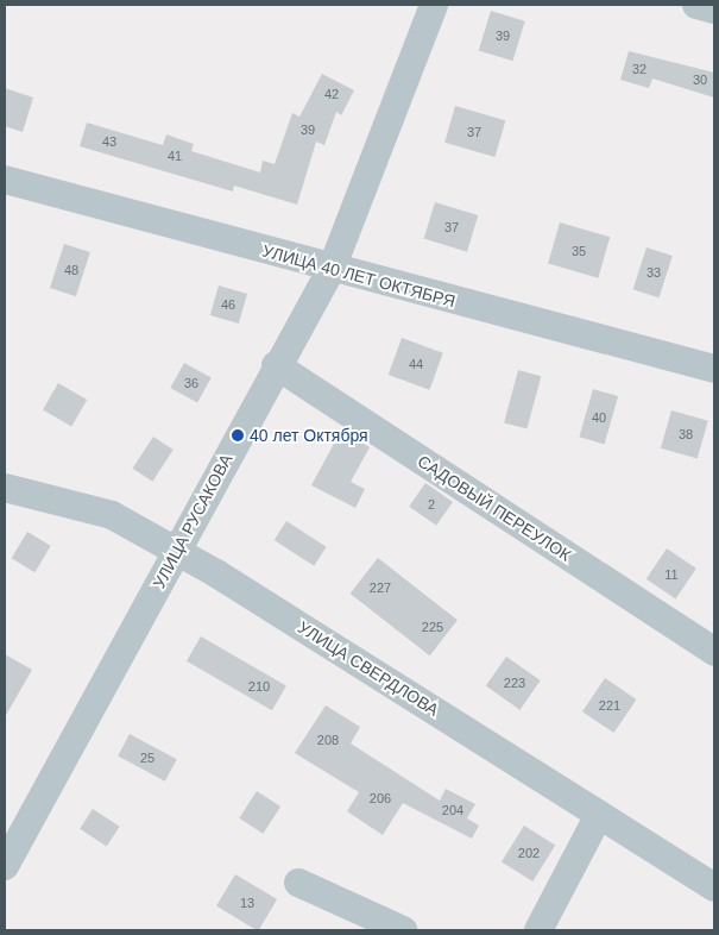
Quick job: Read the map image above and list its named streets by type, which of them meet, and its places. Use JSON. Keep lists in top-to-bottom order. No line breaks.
{"streets":{"street":["УЛИЦА 40 ЛЕТ ОКТЯБРЯ","САДОВЫЙ ПЕРЕУЛОК","УЛИЦА РУСАКОВА","УЛИЦА СВЕРДЛОВА"]},"crossings":[["УЛИЦА 40 ЛЕТ ОКТЯБРЯ","УЛИЦА РУСАКОВА"],["САДОВЫЙ ПЕРЕУЛОК","УЛИЦА РУСАКОВА"],["УЛИЦА РУСАКОВА","УЛИЦА СВЕРДЛОВА"]],"places":["40 лет Октября"],"house_numbers":["39","32","30","42","39","37","43","41","37","35","48","33","46","44","36","40","38","2","11","227","225","223","210","221","208","25","206","204","202","13"]}
